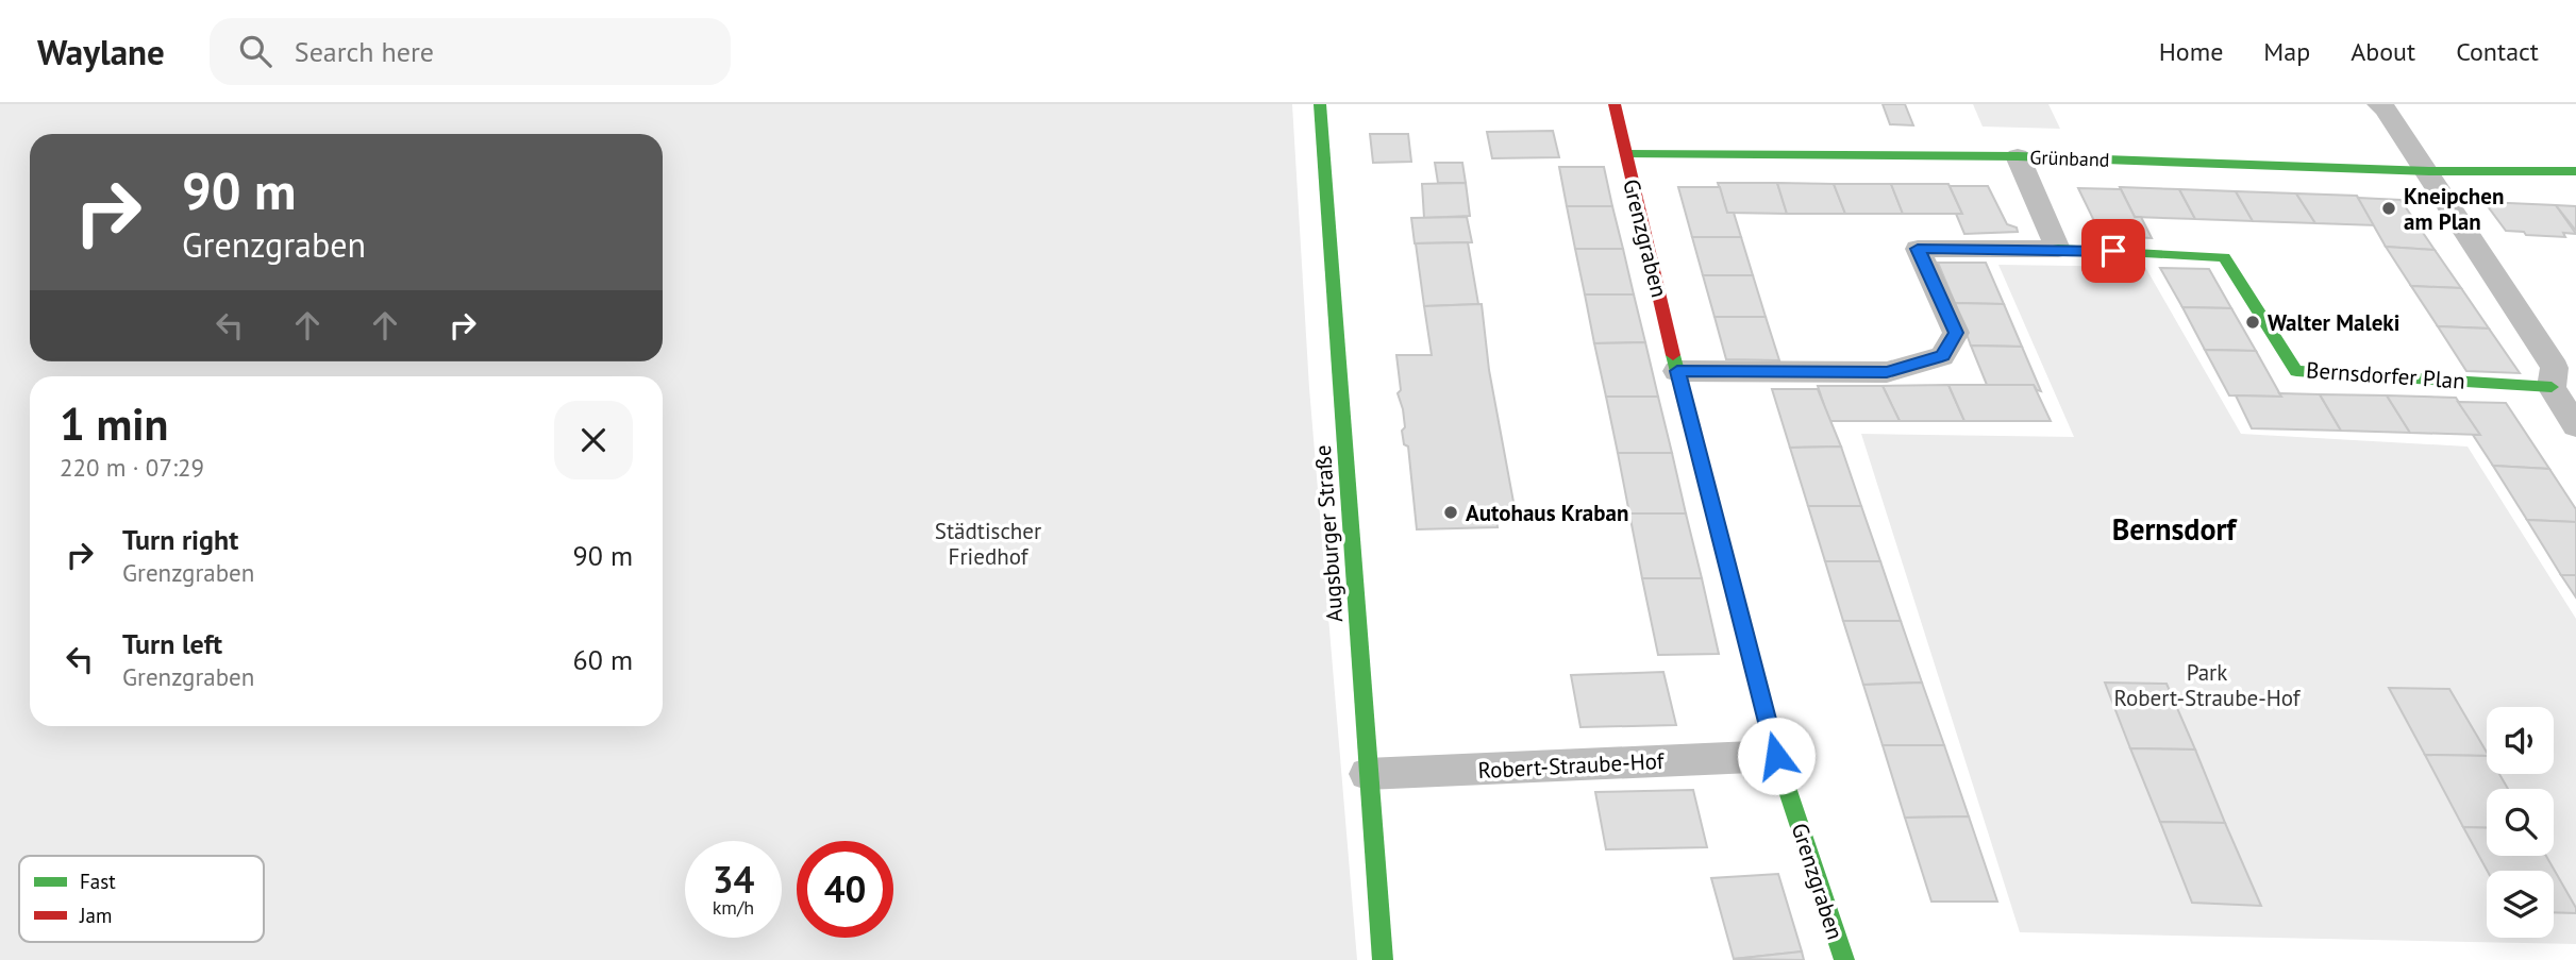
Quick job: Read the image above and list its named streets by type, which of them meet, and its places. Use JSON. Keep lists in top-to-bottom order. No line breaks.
{"streets":{"street":["Grünband","Grenzgraben","Bernsdorfer Plan","Augsburger Straße","Robert-Straube-Hof"]},"crossings":[["Grünband","Grenzgraben"],["Grenzgraben","Robert-Straube-Hof"],["Augsburger Straße","Robert-Straube-Hof"]],"districts":["Bernsdorf"],"parks":["Städtischer Friedhof","Park Robert-Straube-Hof"],"places":["Kneipchen am Plan","Walter Maleki","Autohaus Kraban"],"legend":["Fast","Jam"],"page":{"header":"Waylane","search":"Search here","nav":["Home","Map","About","Contact"],"turn":["90 m","Grenzgraben"],"heading":["1 min","220 m · 07:29"],"list":[{"name":"Turn right","note":"Grenzgraben","value":"90 m"},{"name":"Turn left","note":"Grenzgraben","value":"60 m"}],"speed":"34 km/h","limit":"40"}}
